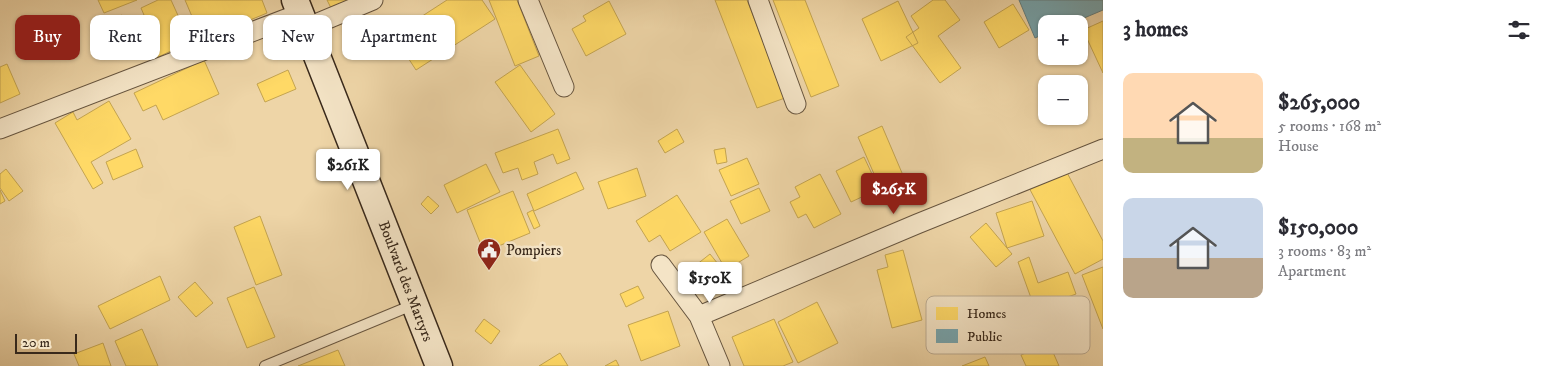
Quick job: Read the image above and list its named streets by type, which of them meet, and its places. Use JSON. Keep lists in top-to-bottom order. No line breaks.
{"streets":{"street":["Boulvard des Martyrs"]},"places":{"public building":["Pompiers"]},"legend":["Homes","Public"],"scale_bar":"20 m","page":{"heading":"3 homes","map_buttons":["+","−"],"chip":["Buy","Rent","Filters","New","Apartment"],"list":[{"name":"$265,000","note":"5 rooms · 168 m² · House"},{"name":"$150,000","note":"3 rooms · 83 m² · Apartment"}],"price":["$261K","$265K","$150K"],"scale":"20 m"}}
